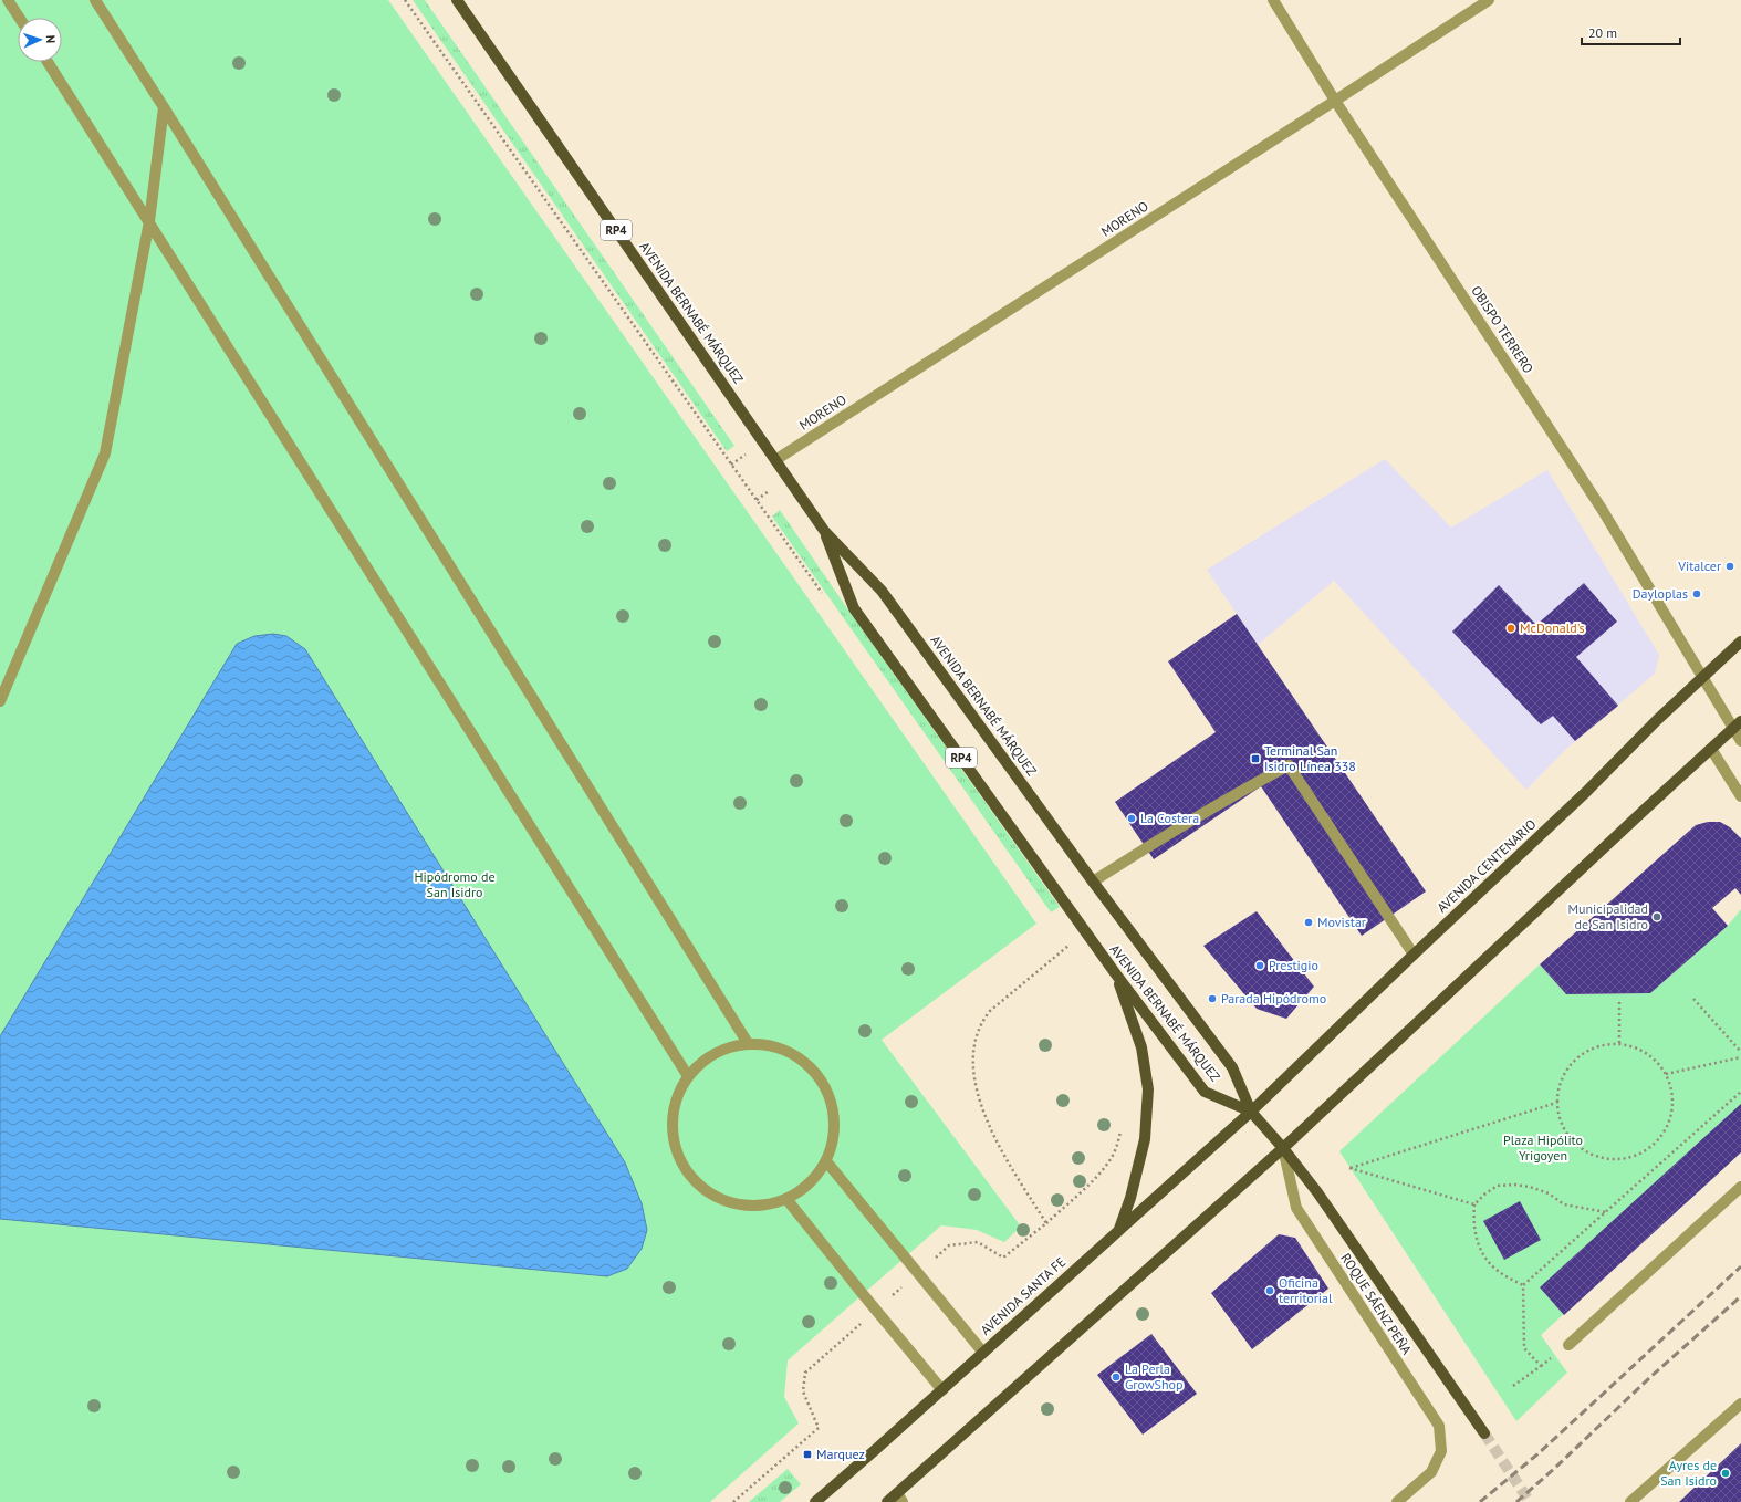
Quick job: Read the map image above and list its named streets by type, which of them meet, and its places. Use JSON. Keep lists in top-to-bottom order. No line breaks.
{"streets":{"main road":["RP4","AVENIDA BERNABÉ MÁRQUEZ","AVENIDA CENTENARIO","AVENIDA SANTA FE","ROQUE SÁENZ PEÑA"],"street":["MORENO","OBISPO TERRERO"]},"crossings":[["MORENO","AVENIDA BERNABÉ MÁRQUEZ"],["MORENO","OBISPO TERRERO"],["AVENIDA BERNABÉ MÁRQUEZ","AVENIDA CENTENARIO"],["AVENIDA BERNABÉ MÁRQUEZ","AVENIDA SANTA FE"],["AVENIDA BERNABÉ MÁRQUEZ","ROQUE SÁENZ PEÑA"],["OBISPO TERRERO","AVENIDA CENTENARIO"],["AVENIDA CENTENARIO","AVENIDA SANTA FE"],["AVENIDA CENTENARIO","ROQUE SÁENZ PEÑA"],["AVENIDA SANTA FE","ROQUE SÁENZ PEÑA"]],"parks":["Hipódromo de San Isidro","Plaza Hipólito Yrigoyen"],"places":{"other":["Vitalcer","Dayloplas","McDonald's","La Costera","Municipalidad de San Isidro","Movistar","Prestigio","Parada Hipódromo","Oficina territorial","La Perla GrowShop","Ayres de San Isidro"],"transit":["Terminal San Isidro Línea 338","Marquez"]},"scale_bar":"20 m","north":"right"}
